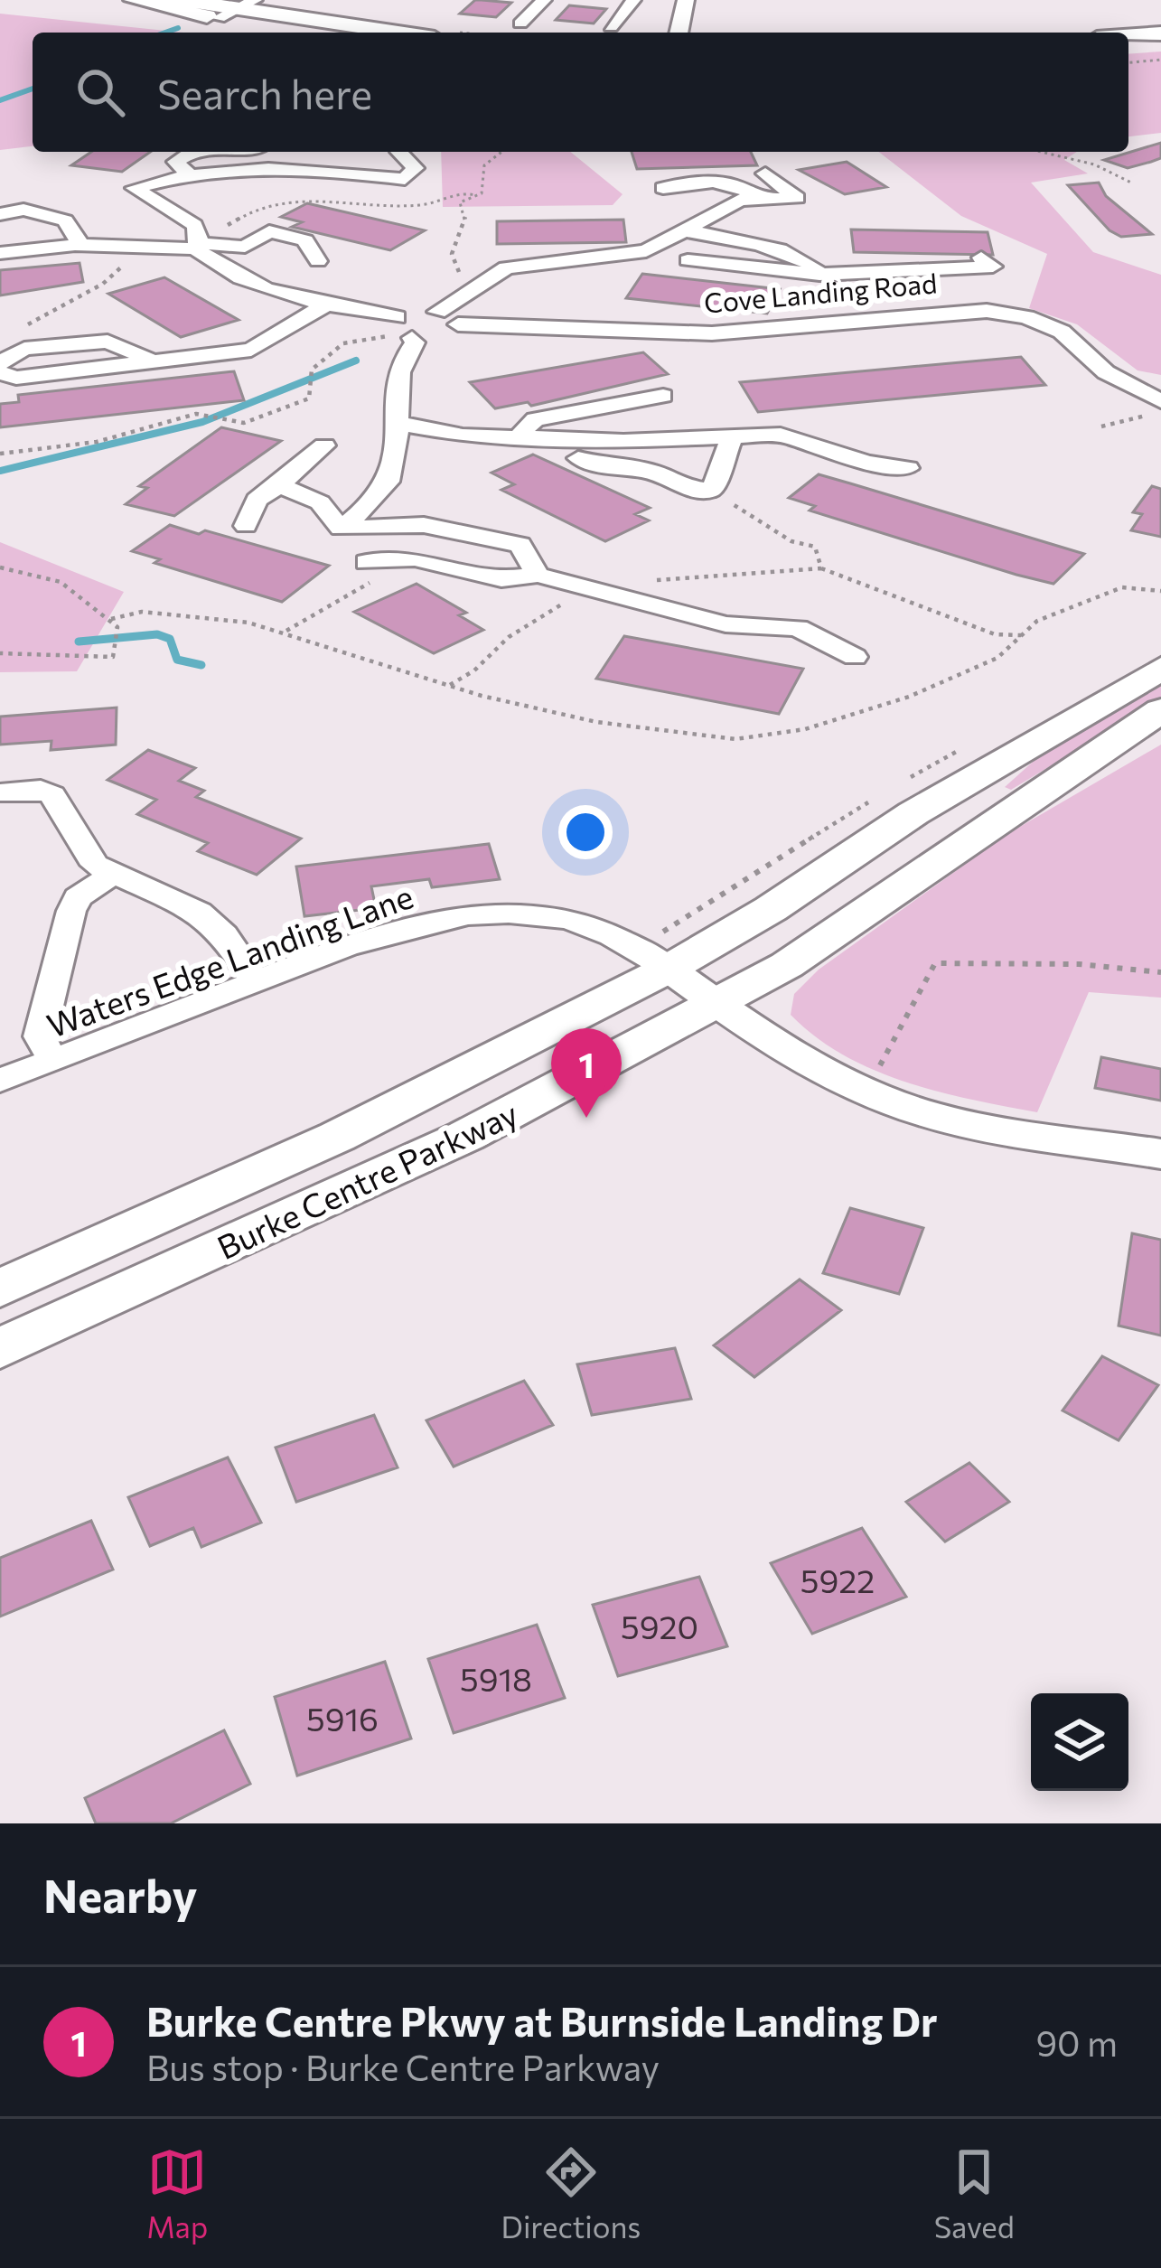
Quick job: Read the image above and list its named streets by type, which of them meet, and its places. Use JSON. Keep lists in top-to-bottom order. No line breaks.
{"streets":{"main road":["Burke Centre Parkway"],"street":["Cove Landing Road","Waters Edge Landing Lane"]},"crossings":[["Waters Edge Landing Lane","Burke Centre Parkway"]],"house_numbers":["5922","5920","5918","5916"],"page":{"search":"Search here","pins":"1","heading":"Nearby","list":[{"mark":"1","name":"Burke Centre Pkwy at Burnside Landing Dr","note":"Bus stop · Burke Centre Parkway","value":"90 m"}],"nav":["Map","Directions","Saved"]}}
